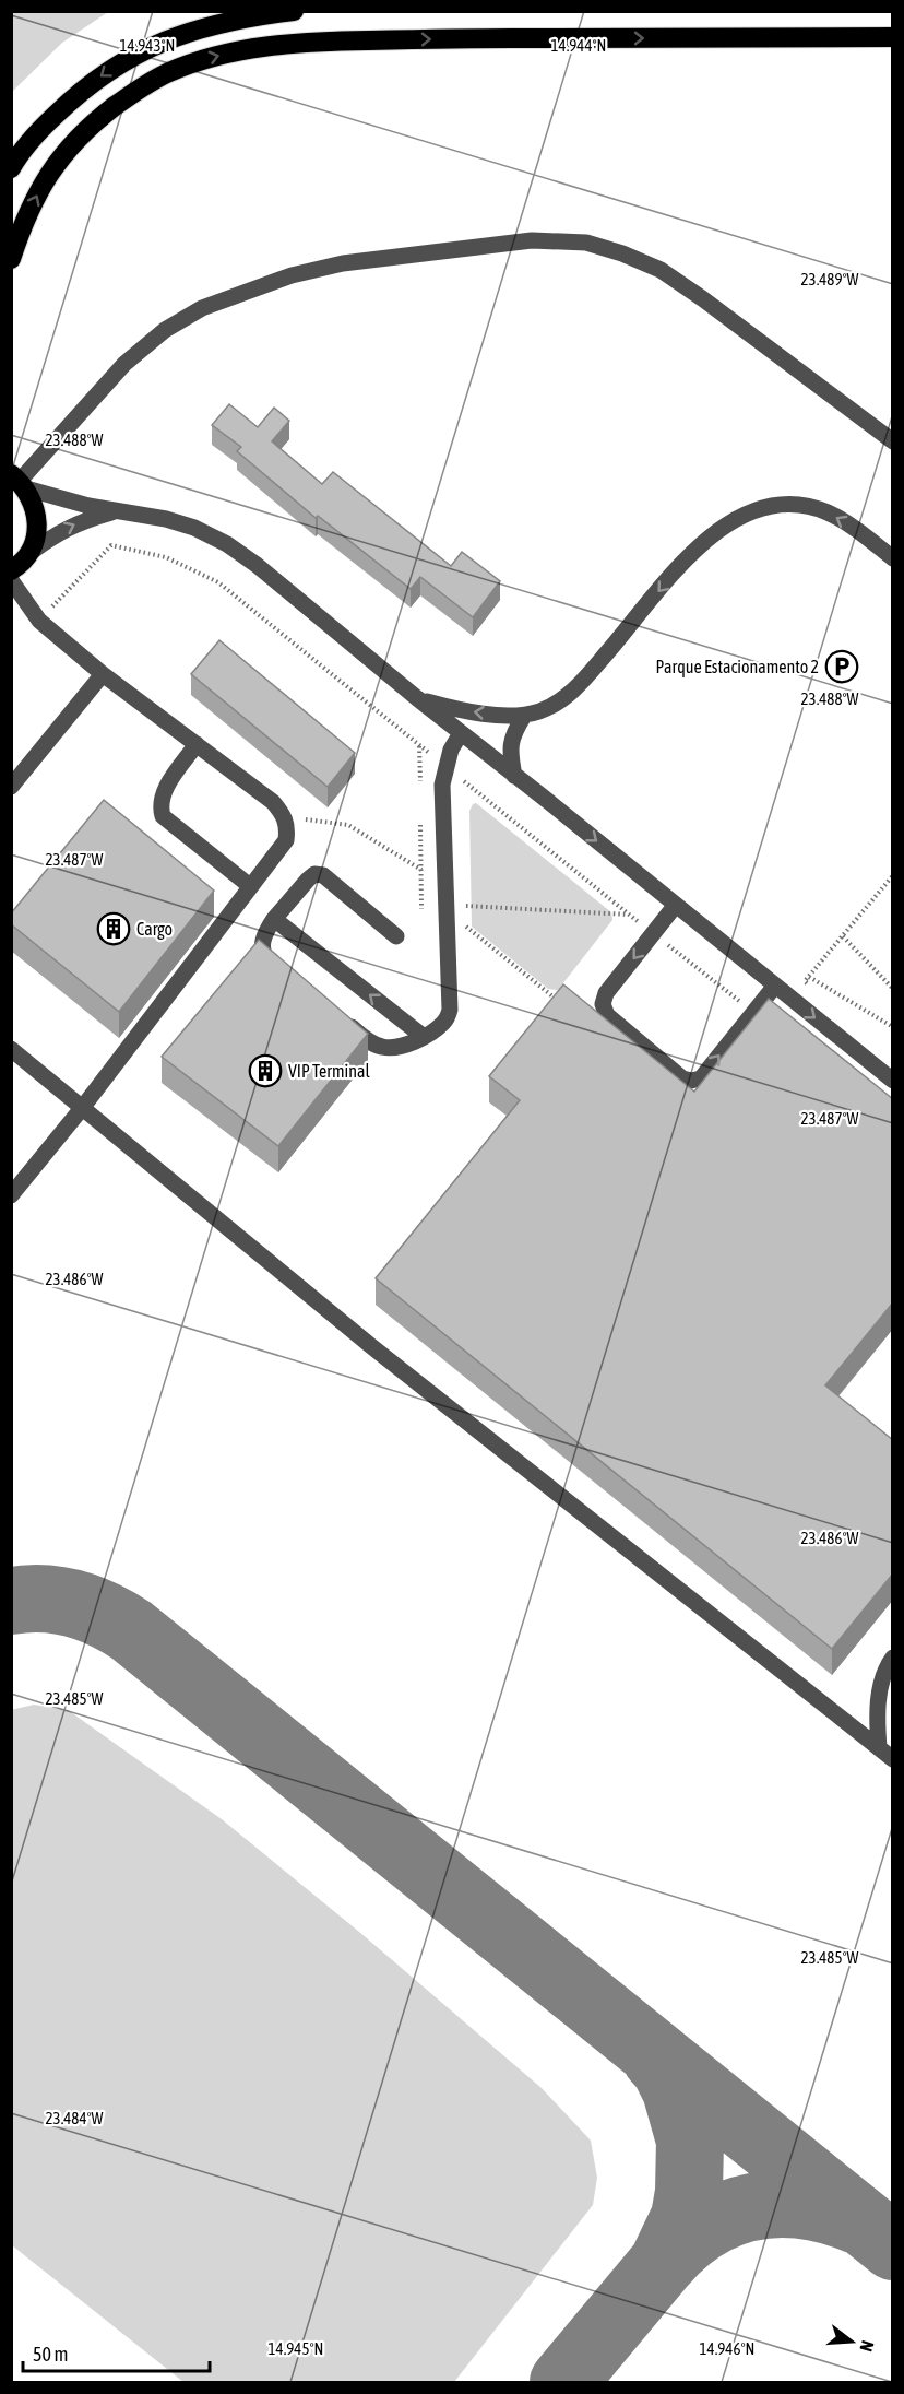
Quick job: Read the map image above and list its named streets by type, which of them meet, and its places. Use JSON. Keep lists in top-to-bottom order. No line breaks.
{"places":{"parking":["Parque Estacionamento 2"],"building":["Cargo","VIP Terminal"]},"scale_bar":"50 m","north":"right","coordinates":["14.943°N","14.944°N","23.489°W","23.488°W","23.487°W","23.486°W","23.485°W","23.484°W","14.945°N","14.946°N"]}
